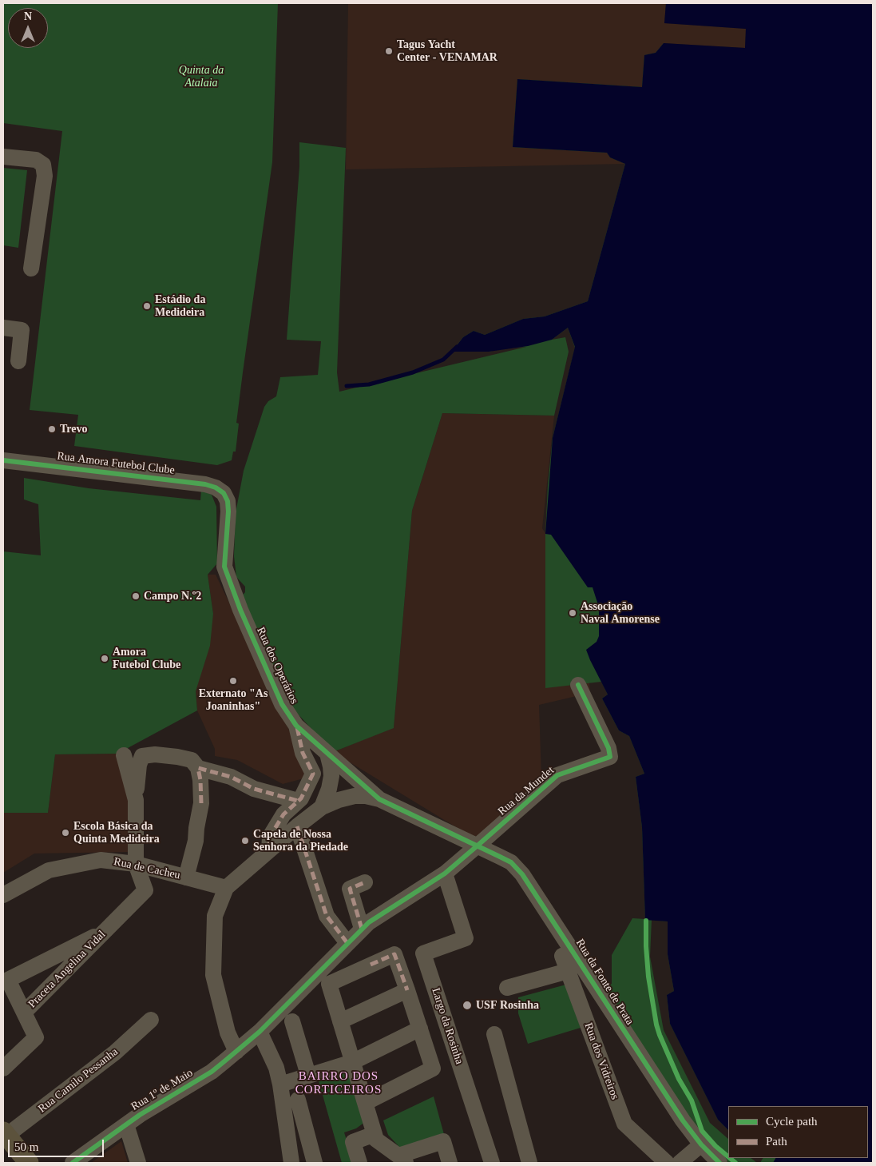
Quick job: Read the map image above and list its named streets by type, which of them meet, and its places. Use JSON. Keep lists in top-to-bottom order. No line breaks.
{"streets":{"street":["Rua Amora Futebol Clube","Rua dos Operários","Rua da Mundet","Rua de Cacheu","Praceta Angelina Vidal","Rua da Fonte de Prata","Largo da Rosinha","Rua dos Vidreiros","Rua Camilo Pessanha","Rua 1º de Maio"]},"crossings":[["Rua Amora Futebol Clube","Rua dos Operários"],["Rua dos Operários","Rua da Mundet"],["Rua dos Operários","Rua da Fonte de Prata"],["Rua dos Operários","Rua 1º de Maio"],["Rua da Mundet","Rua da Fonte de Prata"],["Rua da Mundet","Rua 1º de Maio"],["Rua da Fonte de Prata","Rua dos Vidreiros"],["Rua da Fonte de Prata","Rua 1º de Maio"],["Largo da Rosinha","Rua 1º de Maio"]],"districts":["BAIRRO DOS CORTICEIROS"],"parks":["Quinta da Atalaia"],"places":["Tagus Yacht Center - VENAMAR","Estádio da Medideira","Trevo","Campo N.º2","Associação Naval Amorense","Amora Futebol Clube","Externato \"As Joaninhas\"","Escola Básica da Quinta Medideira","Capela de Nossa Senhora da Piedade","USF Rosinha"],"legend":["Cycle path","Path"],"scale_bar":"50 m","north":"top"}
